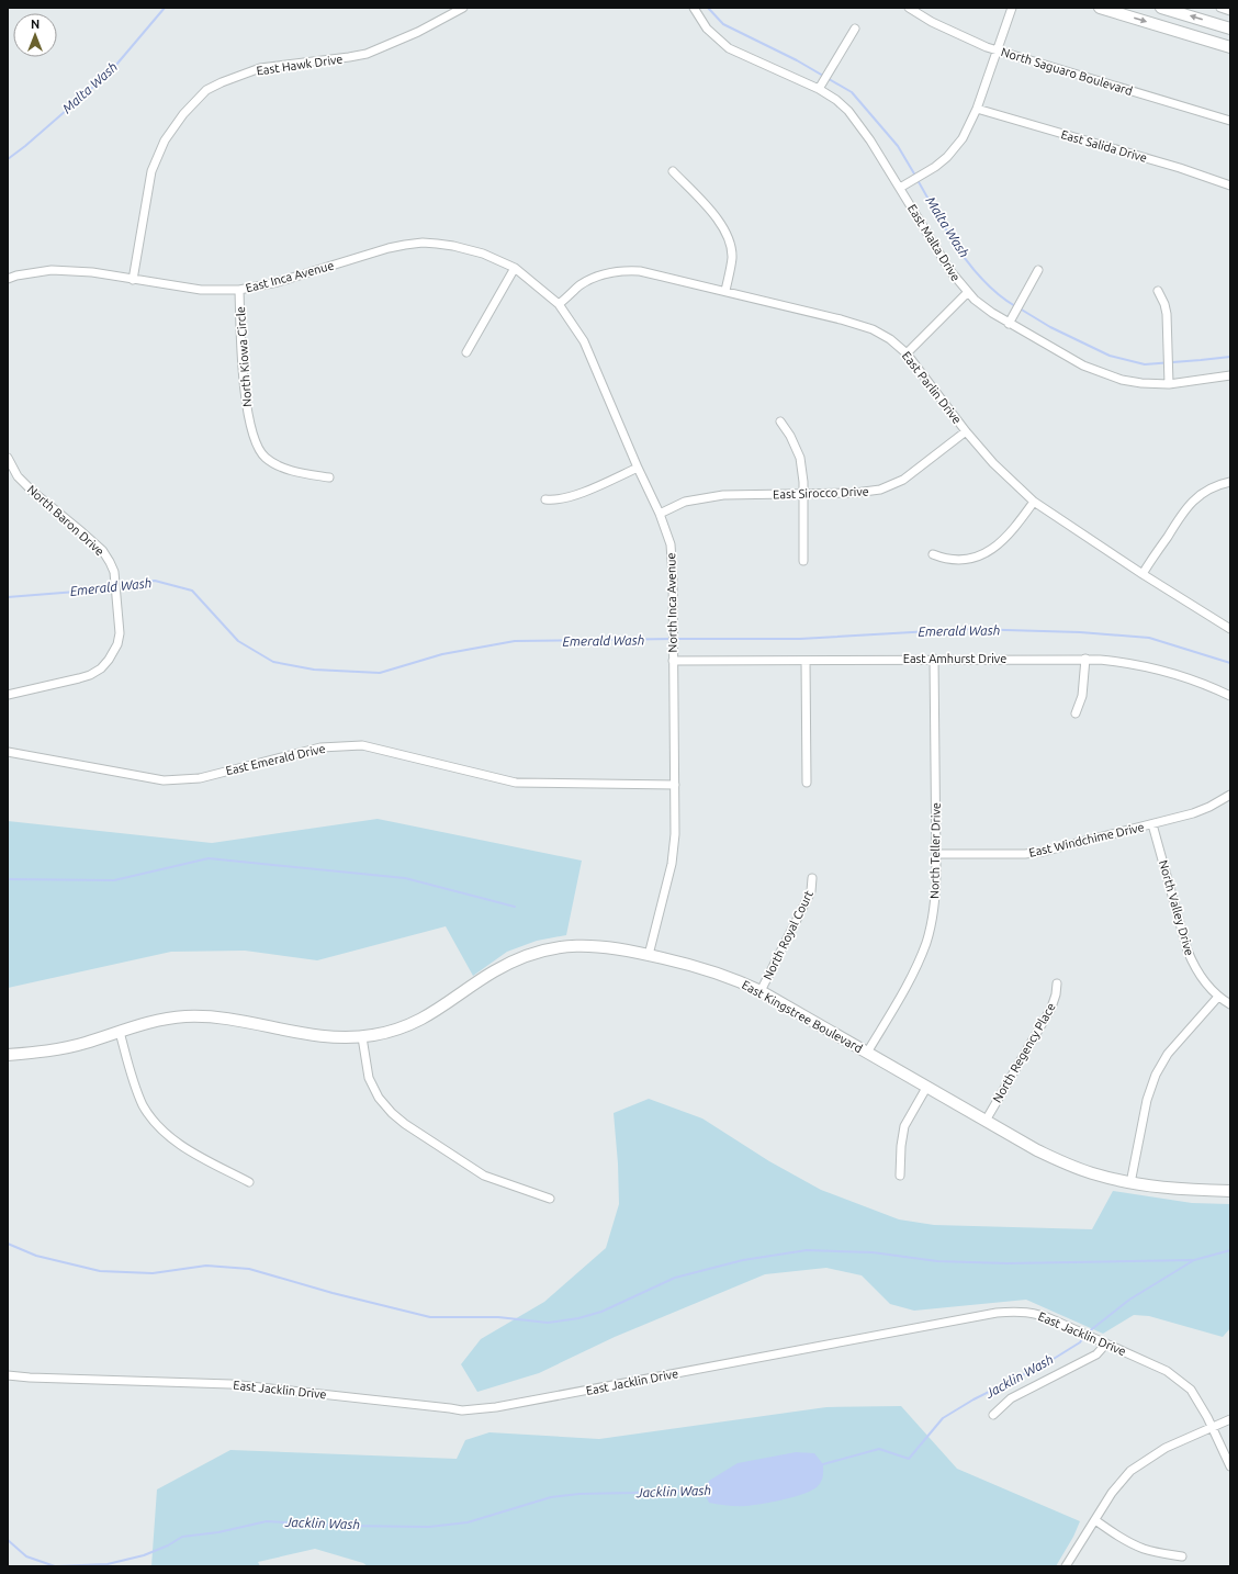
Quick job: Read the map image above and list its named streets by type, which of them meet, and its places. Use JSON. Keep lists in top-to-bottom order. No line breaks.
{"streets":{"street":["East Hawk Drive","North Saguaro Boulevard","East Salida Drive","East Malta Drive","East Inca Avenue","North Kiowa Circle","East Parlin Drive","East Sirocco Drive","North Baron Drive","North Inca Avenue","East Amhurst Drive","East Emerald Drive","East Windchime Drive","North Teller Drive","North Valley Drive","North Royal Court","East Kingstree Boulevard","North Regency Place","East Jacklin Drive"]},"crossings":[["East Hawk Drive","East Inca Avenue"],["East Inca Avenue","North Kiowa Circle"],["East Inca Avenue","North Inca Avenue"],["East Parlin Drive","East Sirocco Drive"],["East Parlin Drive","North Inca Avenue"],["East Sirocco Drive","North Inca Avenue"],["North Inca Avenue","East Amhurst Drive"],["North Inca Avenue","East Emerald Drive"],["North Inca Avenue","East Kingstree Boulevard"],["East Amhurst Drive","North Teller Drive"],["East Windchime Drive","North Teller Drive"],["East Windchime Drive","North Valley Drive"],["North Teller Drive","East Kingstree Boulevard"],["North Royal Court","East Kingstree Boulevard"],["East Kingstree Boulevard","North Regency Place"]],"water":["Malta Wash","Emerald Wash","Jacklin Wash"],"north":"top"}
